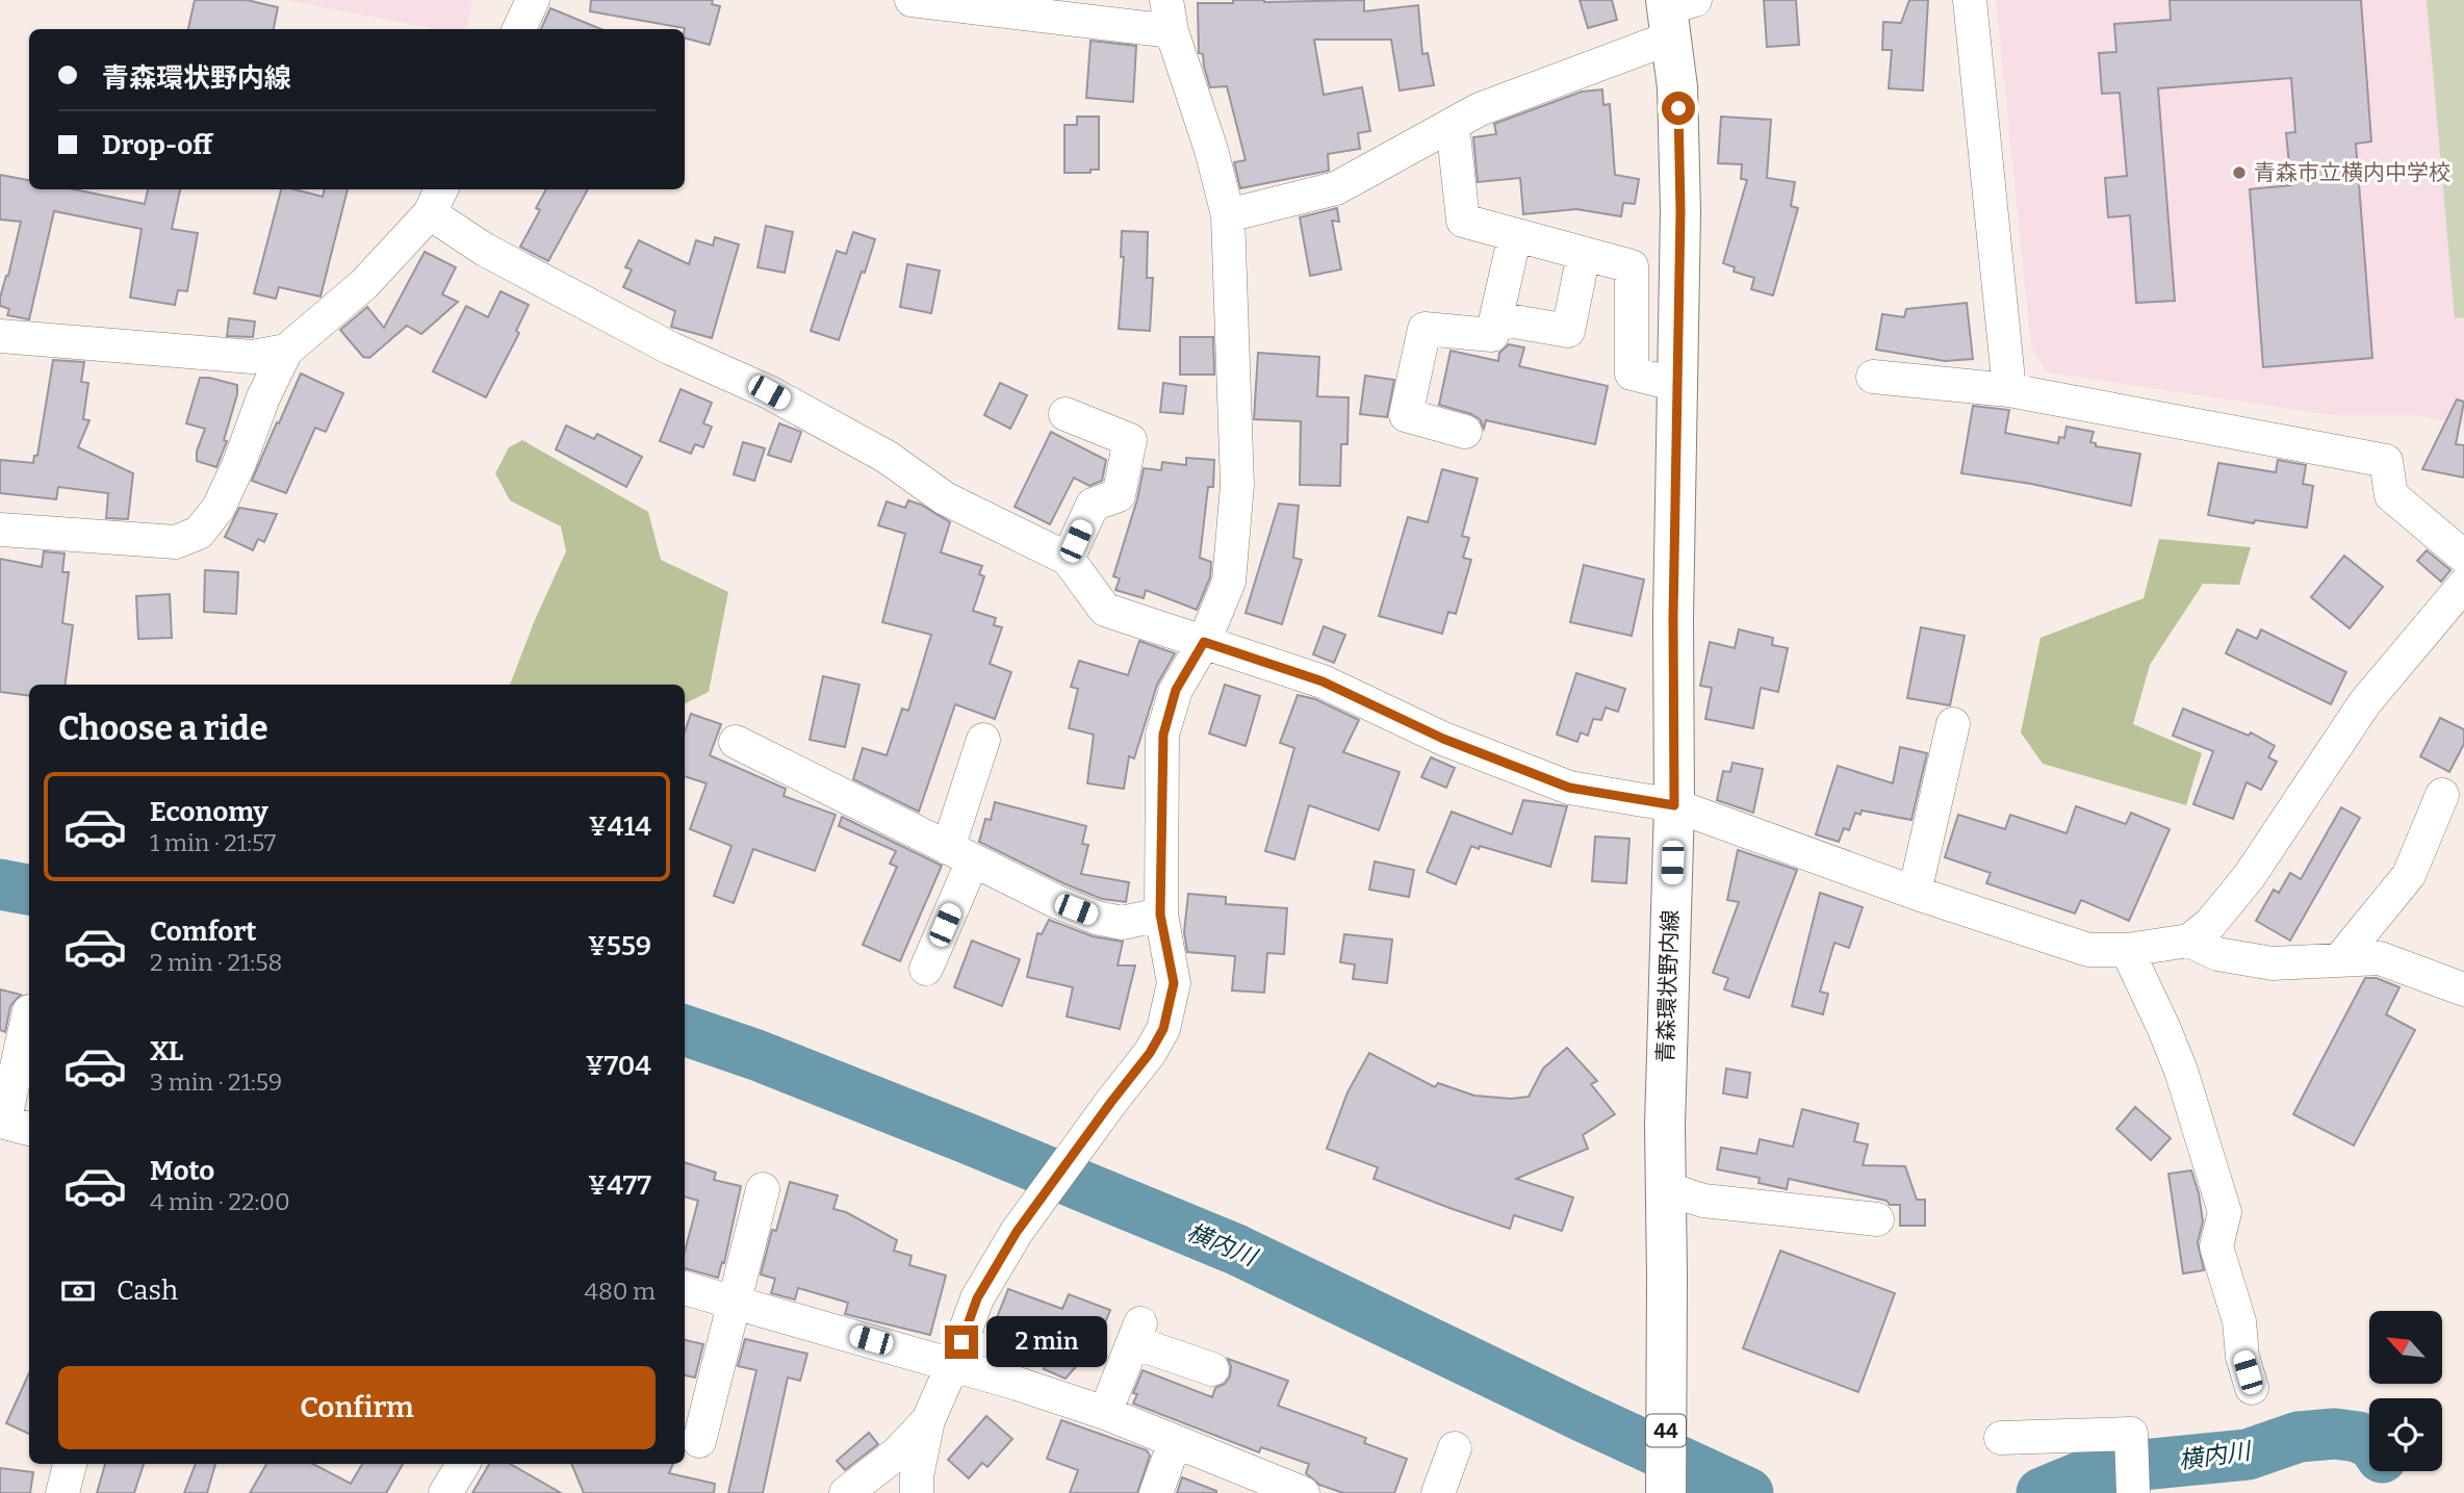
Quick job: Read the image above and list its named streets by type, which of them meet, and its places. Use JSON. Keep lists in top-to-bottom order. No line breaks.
{"streets":{"main road":["青森環状野内線","44"]},"water":["横内川"],"places":["青森市立横内中学校"],"north":"top left","page":{"banner":["青森環状野内線","Drop-off"],"heading":"Choose a ride","list":[{"name":"Economy","note":"1 min · 21:57","value":"¥414"},{"name":"Comfort","note":"2 min · 21:58","value":"¥559"},{"name":"XL","note":"3 min · 21:59","value":"¥704"},{"name":"Moto","note":"4 min · 22:00","value":"¥477"}],"pay":["Cash","480 m"],"bubble":"2 min","buttons":"Confirm"}}
